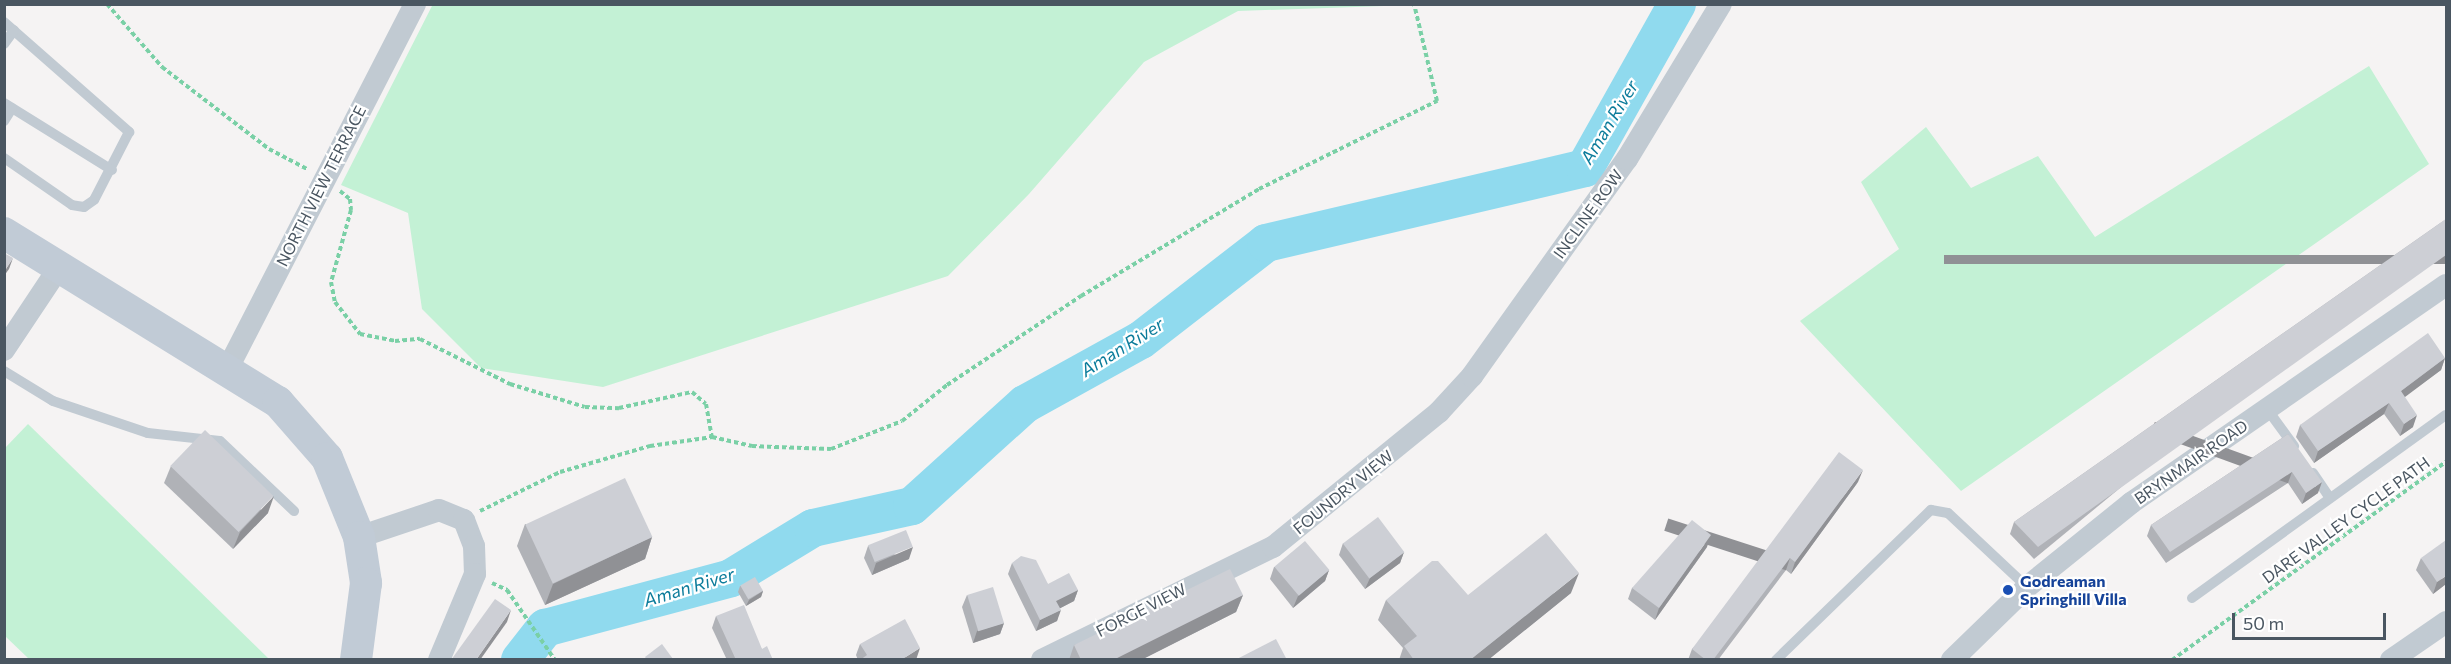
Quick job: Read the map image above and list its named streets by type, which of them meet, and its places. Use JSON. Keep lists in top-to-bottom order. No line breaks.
{"streets":{"street":["NORTH VIEW TERRACE","INCLINE ROW","BRYNMAIR ROAD","FOUNDRY VIEW","FORGE VIEW"],"path":["DARE VALLEY CYCLE PATH"]},"crossings":[["INCLINE ROW","FOUNDRY VIEW"],["FOUNDRY VIEW","FORGE VIEW"]],"water":["Aman River"],"places":["Godreaman Springhill Villa"],"scale_bar":"50 m"}
